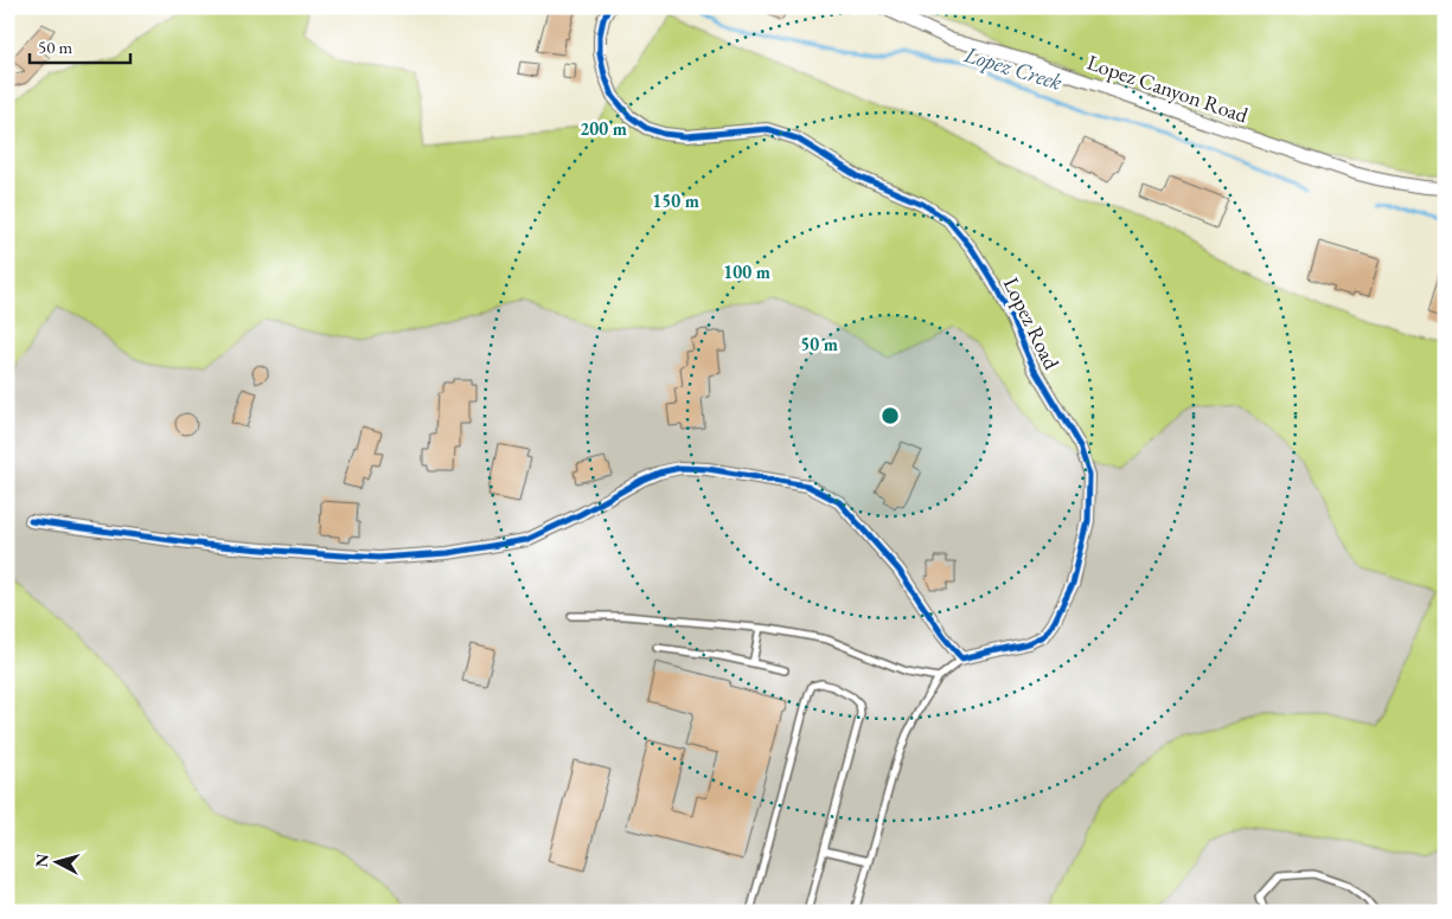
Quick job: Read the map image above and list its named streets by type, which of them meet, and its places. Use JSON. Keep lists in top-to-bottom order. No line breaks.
{"streets":{"street":["Lopez Canyon Road","Lopez Road"]},"water":["Lopez Creek"],"scale_bar":"50 m","north":"left","rings":["200 m","150 m","100 m","50 m"]}
